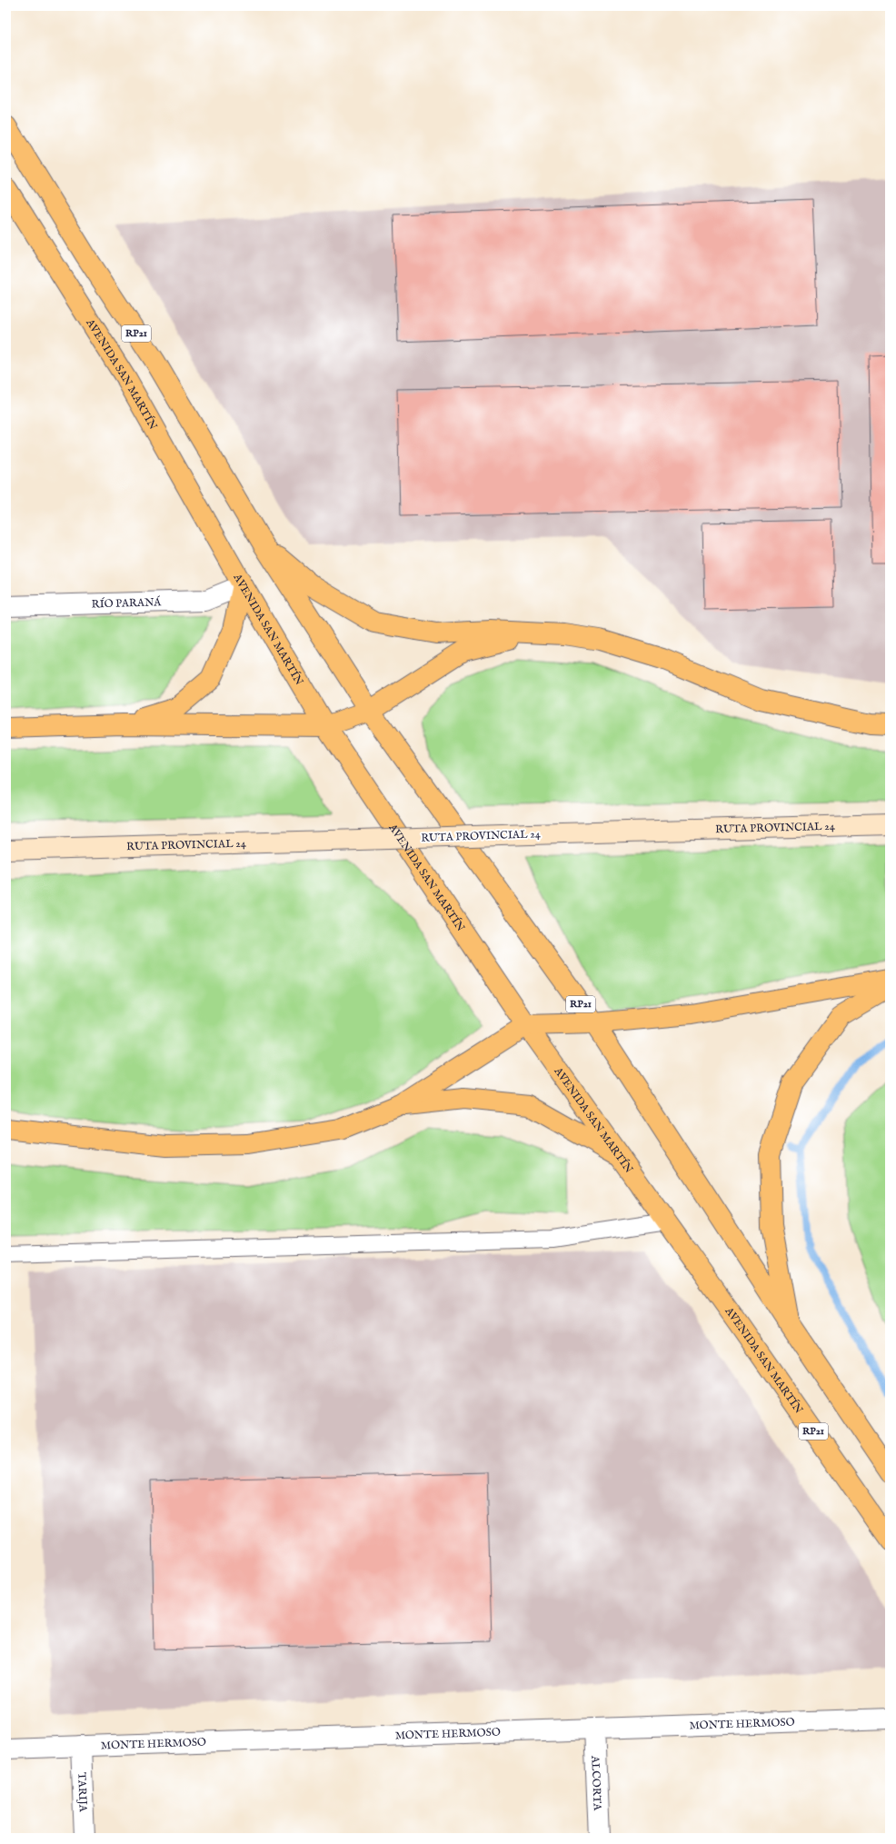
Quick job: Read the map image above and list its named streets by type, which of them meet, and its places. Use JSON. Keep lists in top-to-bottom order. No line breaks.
{"streets":{"main road":["RP21","AVENIDA SAN MARTÍN","RUTA PROVINCIAL 24"],"street":["RÍO PARANÁ","MONTE HERMOSO","ALCORTA","TARIJA"]},"crossings":[["AVENIDA SAN MARTÍN","RÍO PARANÁ"],["MONTE HERMOSO","ALCORTA"],["MONTE HERMOSO","TARIJA"]]}
